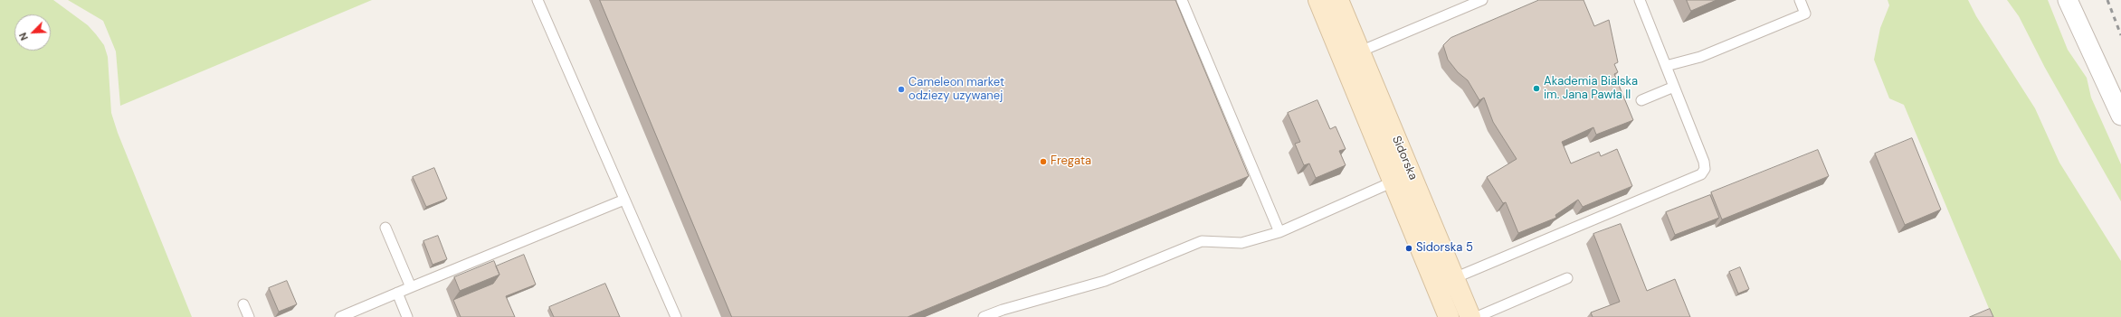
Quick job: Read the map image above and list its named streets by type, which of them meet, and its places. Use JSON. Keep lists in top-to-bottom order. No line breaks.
{"streets":{"street":["Sidorska"]},"places":["Akademia Bialska im. Jana Pawła II","Cameleon market odziezy uzywanej","Fregata","Sidorska 5"],"north":"bottom left"}
